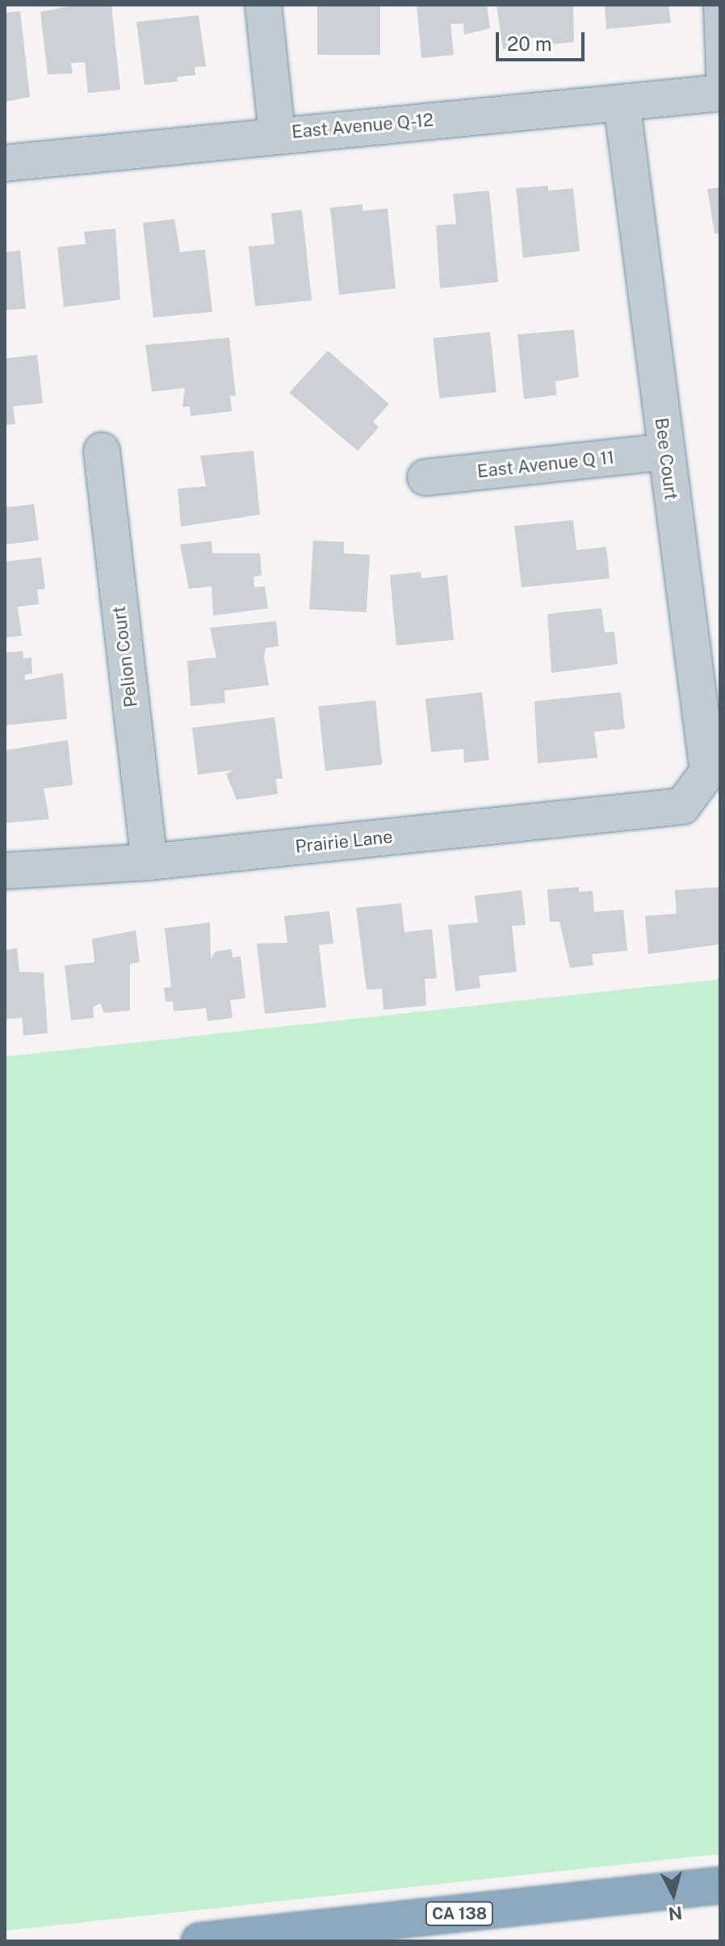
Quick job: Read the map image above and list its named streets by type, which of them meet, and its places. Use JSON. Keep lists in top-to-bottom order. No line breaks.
{"streets":{"highway":["CA 138"],"street":["East Avenue Q-12","Bee Court","East Avenue Q 11","Pelion Court","Prairie Lane"]},"crossings":[["East Avenue Q-12","Bee Court"],["Bee Court","East Avenue Q 11"],["Bee Court","Prairie Lane"],["Pelion Court","Prairie Lane"]],"scale_bar":"20 m","north":"bottom"}
